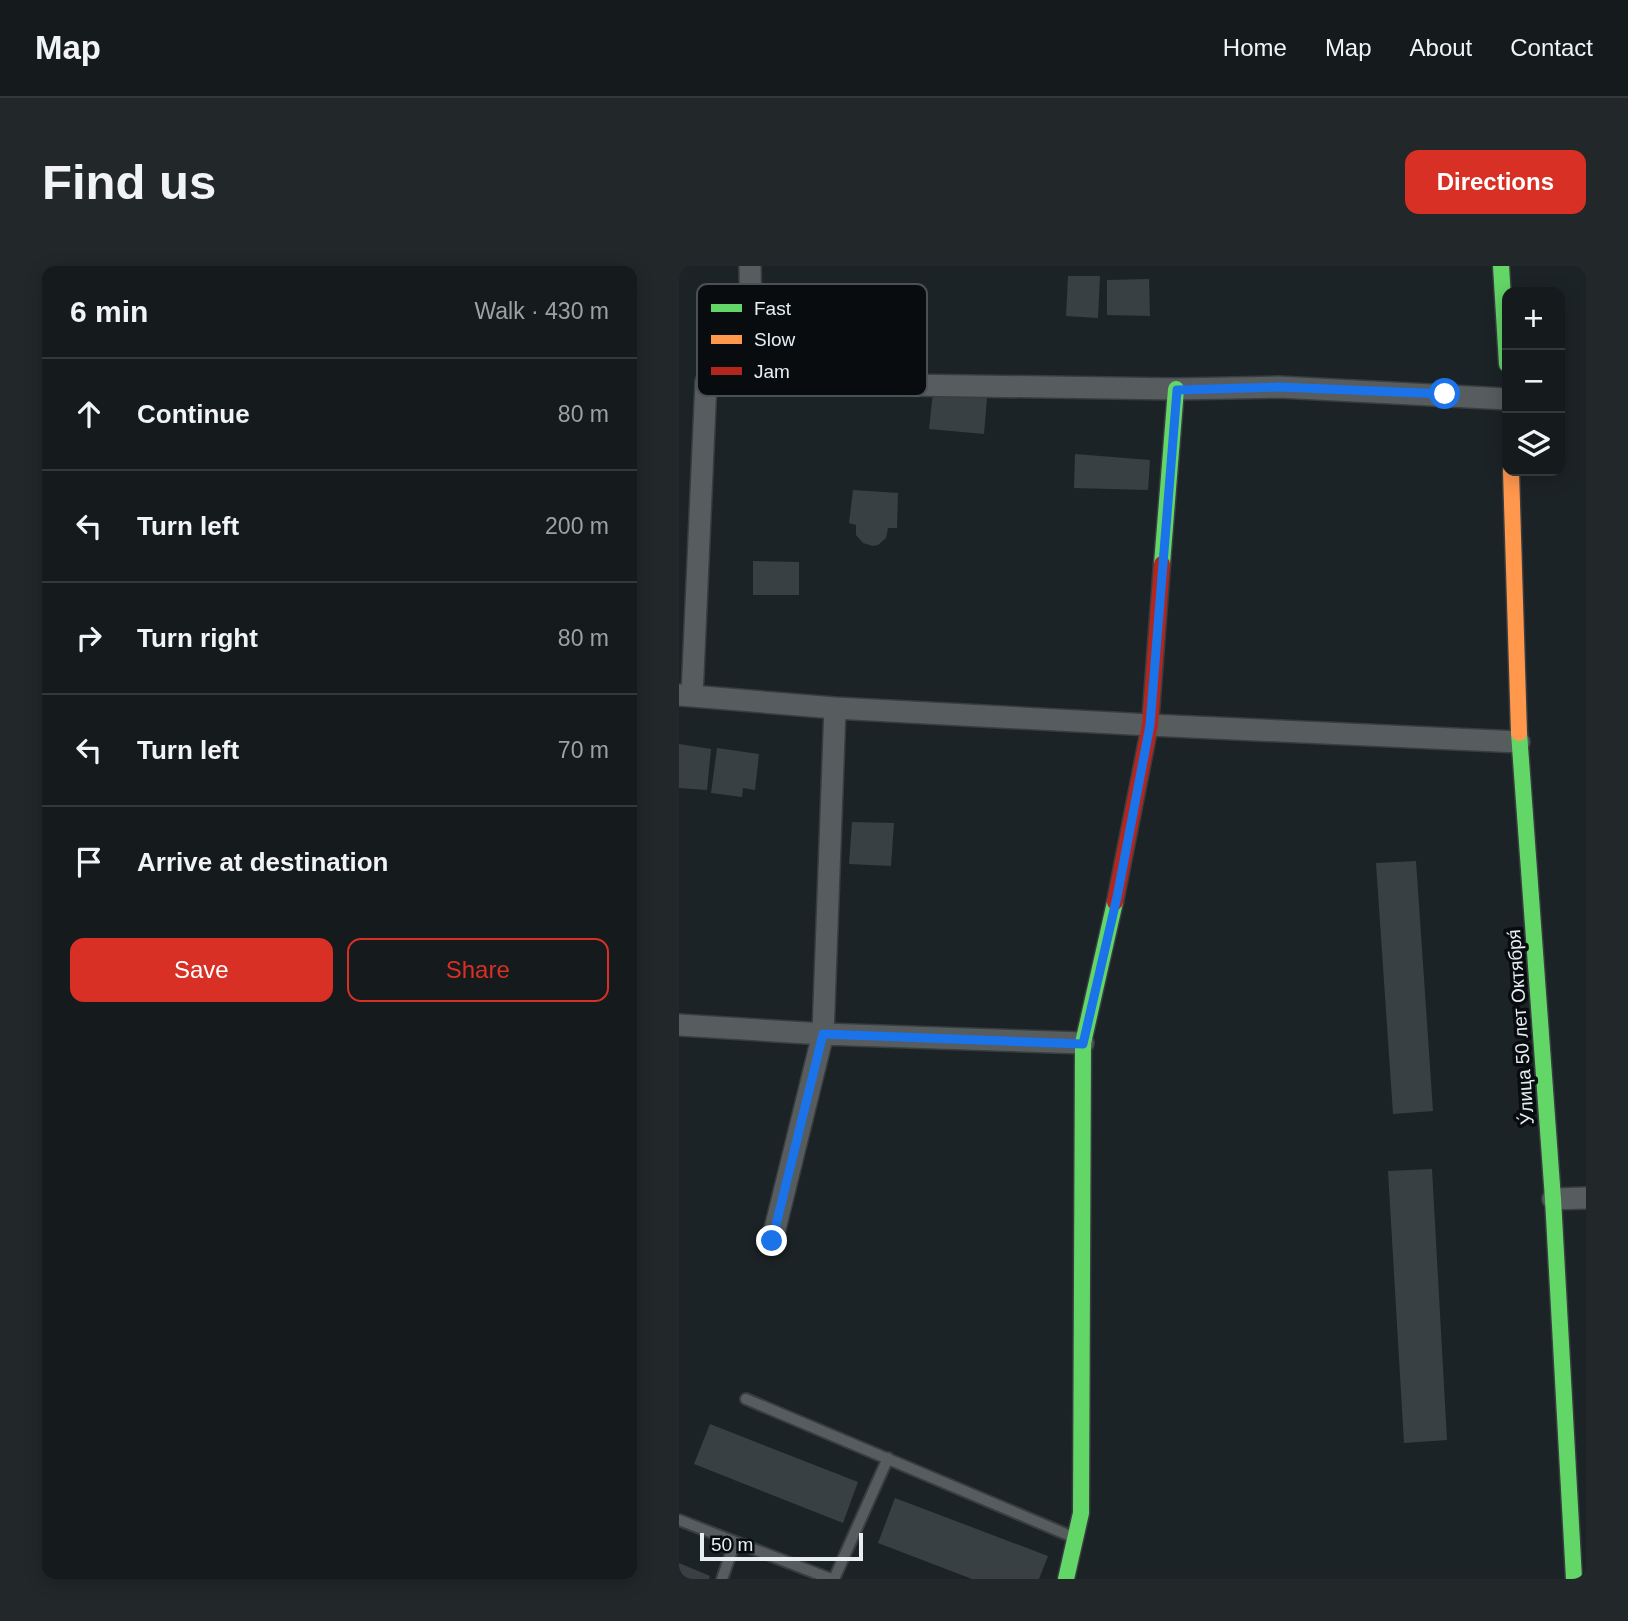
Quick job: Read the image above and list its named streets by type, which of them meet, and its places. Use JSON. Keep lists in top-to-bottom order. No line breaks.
{"streets":{"street":["У́лица 50 лет Октября́"]},"legend":["Fast","Slow","Jam"],"scale_bar":"50 m","page":{"header":"Map","nav":["Home","Map","About","Contact"],"buttons":["Directions",["Save","Share"]],"title":"Find us","heading":["6 min","Walk · 430 m"],"map_buttons":["+","−"],"list":[["Continue","80 m"],["Turn left","200 m"],["Turn right","80 m"],["Turn left","70 m"],"Arrive at destination"],"scale":"50 m"}}
